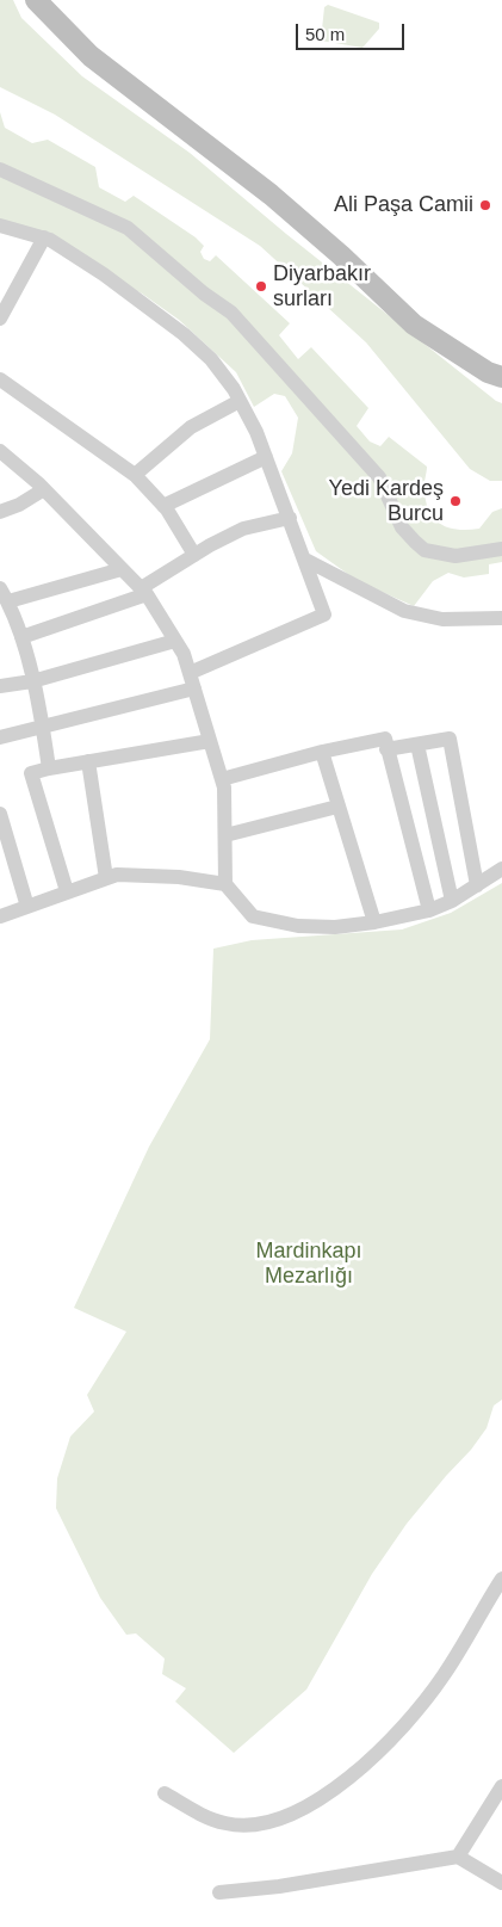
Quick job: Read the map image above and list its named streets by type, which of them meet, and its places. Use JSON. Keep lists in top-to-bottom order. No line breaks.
{"parks":["Mardinkapı Mezarlığı"],"places":["Ali Paşa Camii","Diyarbakır surları","Yedi Kardeş Burcu"],"scale_bar":"50 m"}
